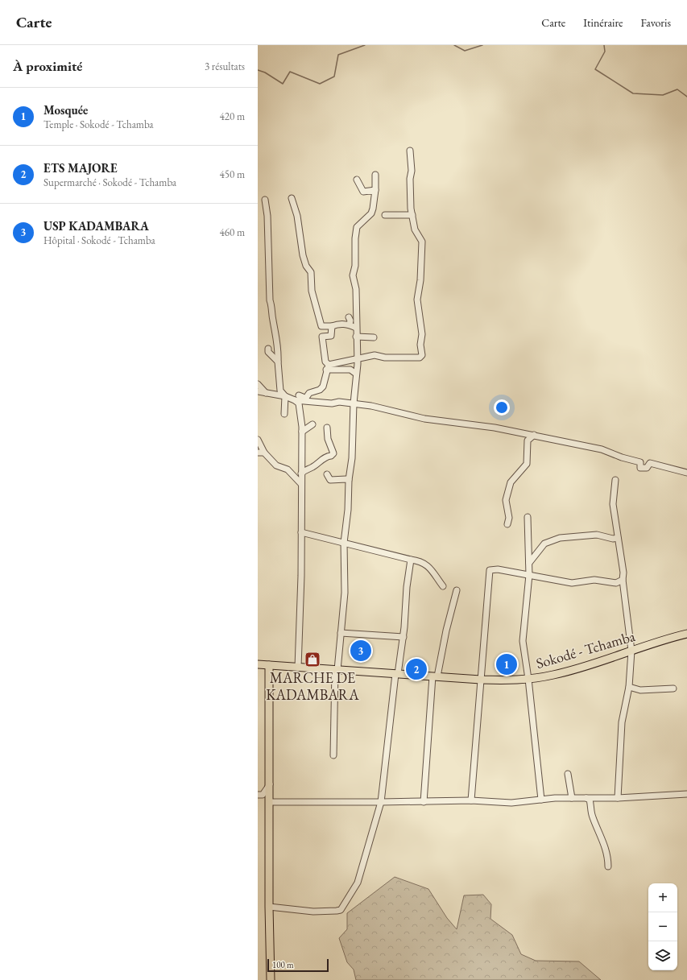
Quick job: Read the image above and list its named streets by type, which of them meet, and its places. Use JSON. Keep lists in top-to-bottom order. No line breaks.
{"streets":{"main road":["Sokodé - Tchamba"]},"places":{"shop":["MARCHE DE KADAMBARA"]},"scale_bar":"100 m","page":{"header":"Carte","nav":["Carte","Itinéraire","Favoris"],"heading":["À proximité","3 résultats"],"list":[{"mark":"1","name":"Mosquée","note":"Temple · Sokodé - Tchamba","value":"420 m"},{"mark":"2","name":"ETS MAJORE","note":"Supermarché · Sokodé - Tchamba","value":"450 m"},{"mark":"3","name":"USP KADAMBARA","note":"Hôpital · Sokodé - Tchamba","value":"460 m"}],"pins":["3","1","2"],"map_buttons":["+","−"],"scale":"100 m"}}
